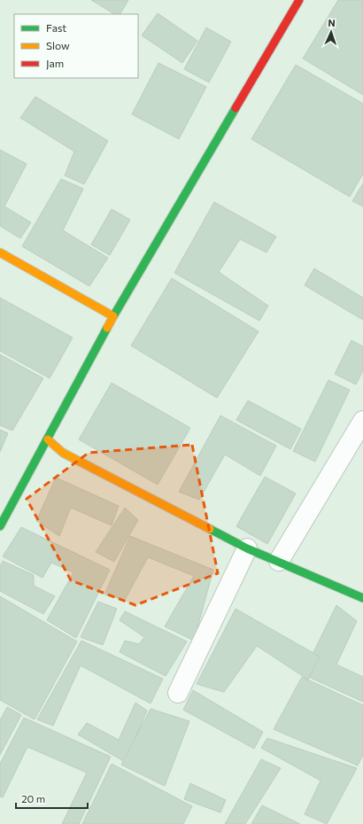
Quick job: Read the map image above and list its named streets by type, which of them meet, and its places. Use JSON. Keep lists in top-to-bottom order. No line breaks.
{"legend":["Fast","Slow","Jam"],"scale_bar":"20 m","north":"top"}
